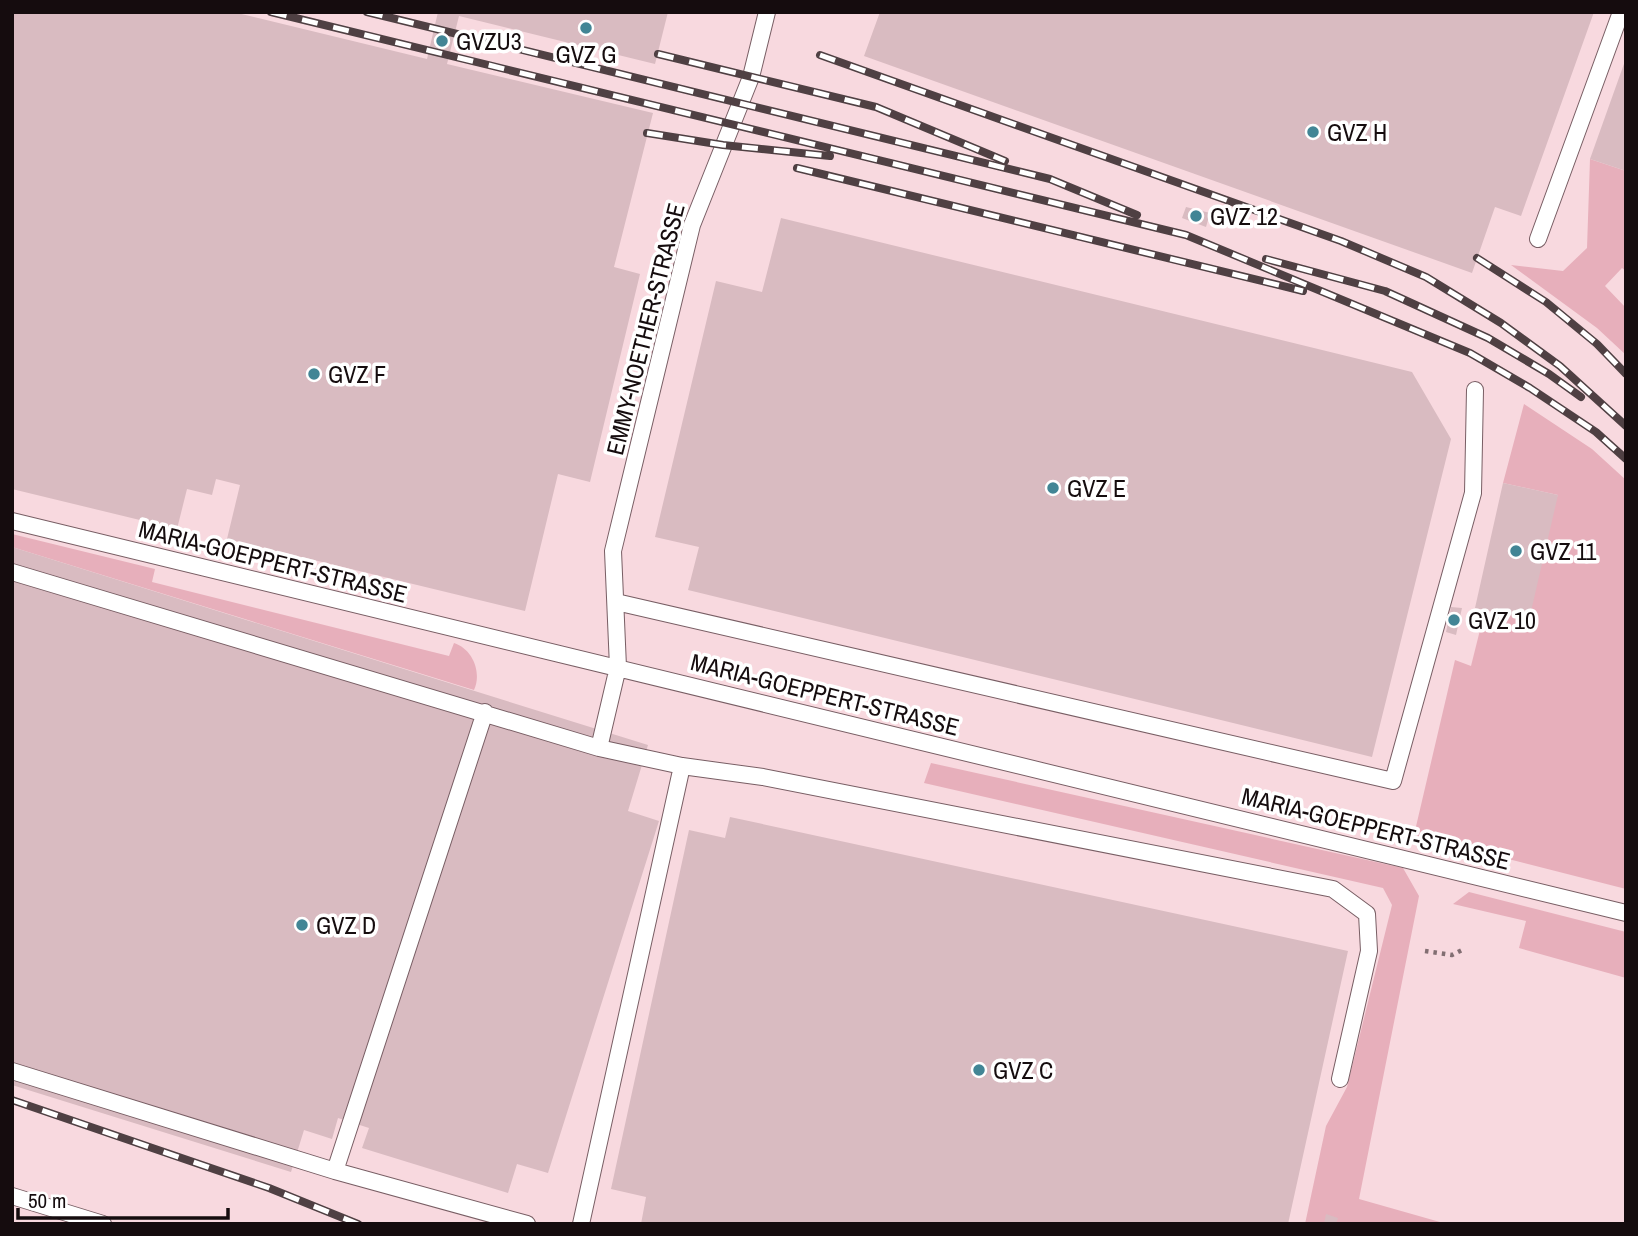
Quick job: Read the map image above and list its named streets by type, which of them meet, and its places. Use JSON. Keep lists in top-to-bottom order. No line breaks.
{"streets":{"lane":["EMMY-NOETHER-STRASSE","MARIA-GOEPPERT-STRASSE"]},"crossings":[["EMMY-NOETHER-STRASSE","MARIA-GOEPPERT-STRASSE"]],"places":["GVZ G","GVZU3","GVZ H","GVZ 12","GVZ F","GVZ E","GVZ 11","GVZ 10","GVZ D","GVZ C"],"scale_bar":"50 m"}
